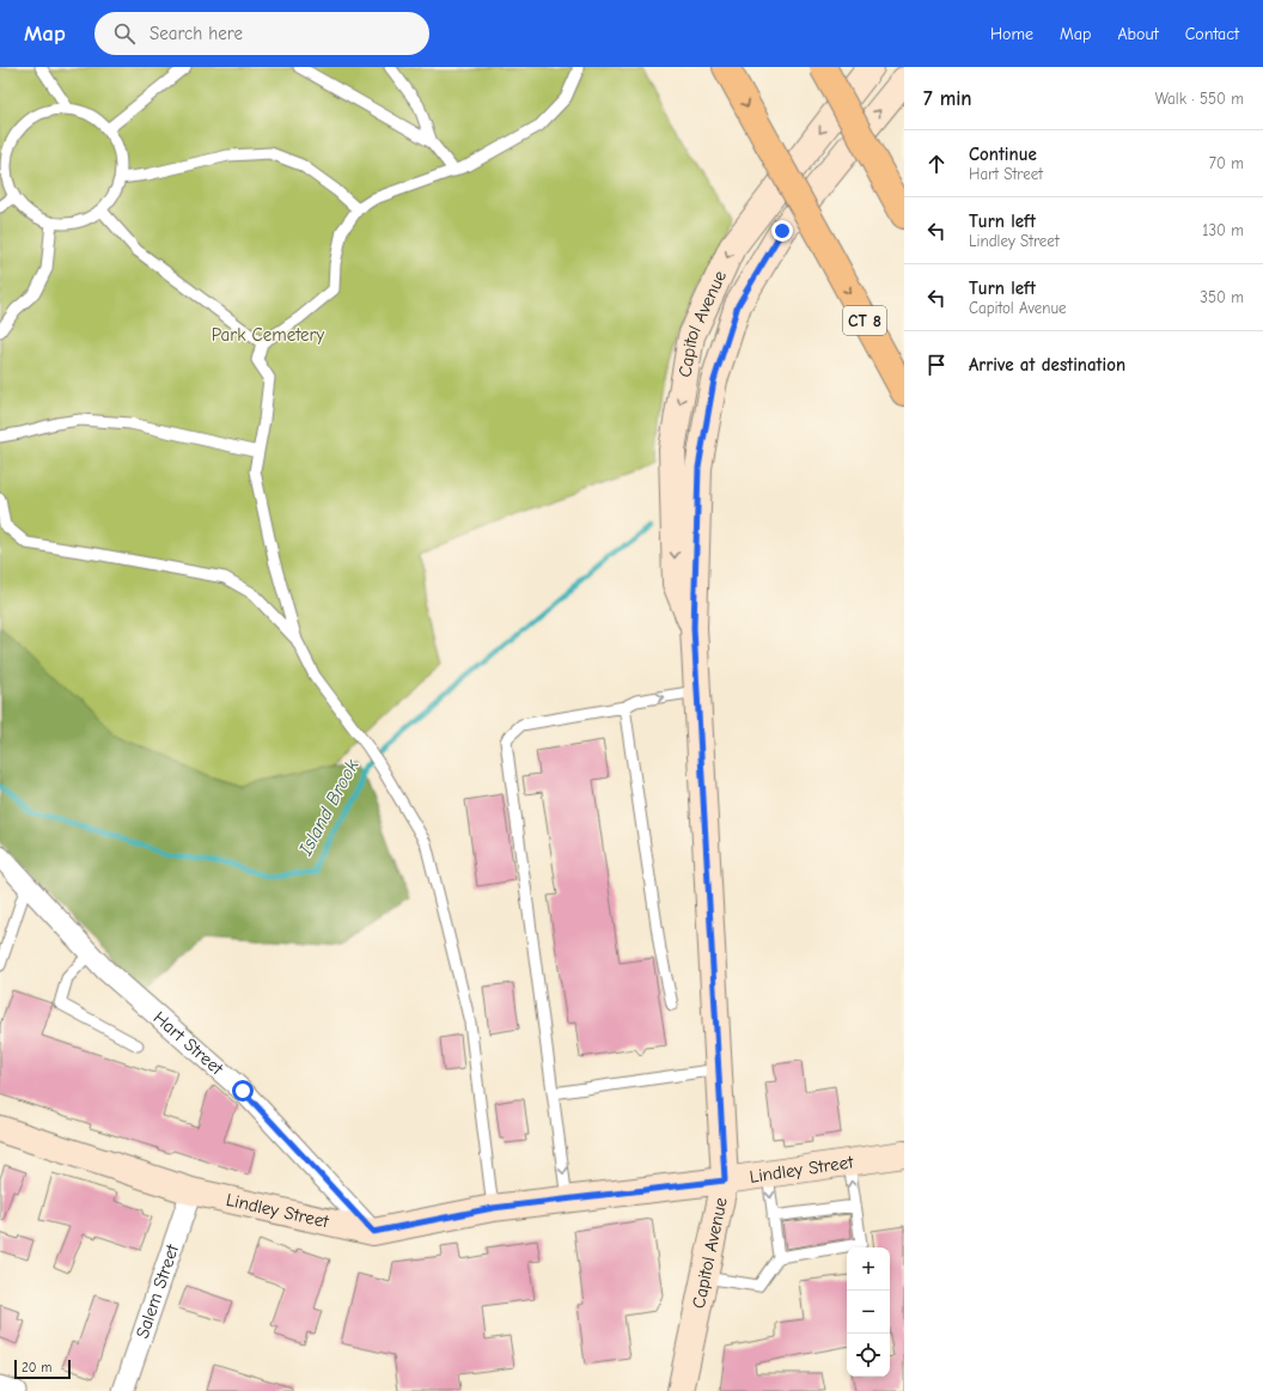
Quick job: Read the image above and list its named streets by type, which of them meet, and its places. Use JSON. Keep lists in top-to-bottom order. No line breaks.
{"streets":{"highway":["CT 8"],"main road":["Capitol Avenue","Lindley Street"],"street":["Hart Street","Salem Street"]},"crossings":[["Capitol Avenue","Lindley Street"],["Hart Street","Lindley Street"],["Lindley Street","Salem Street"]],"water":["Island Brook"],"parks":["Park Cemetery"],"scale_bar":"20 m","page":{"header":"Map","search":"Search here","nav":["Home","Map","About","Contact"],"heading":["7 min","Walk · 550 m"],"list":[["Continue","Hart Street","70 m"],["Turn left","Lindley Street","130 m"],["Turn left","Capitol Avenue","350 m"],"Arrive at destination"],"map_buttons":["+","−"],"scale":"20 m"}}
